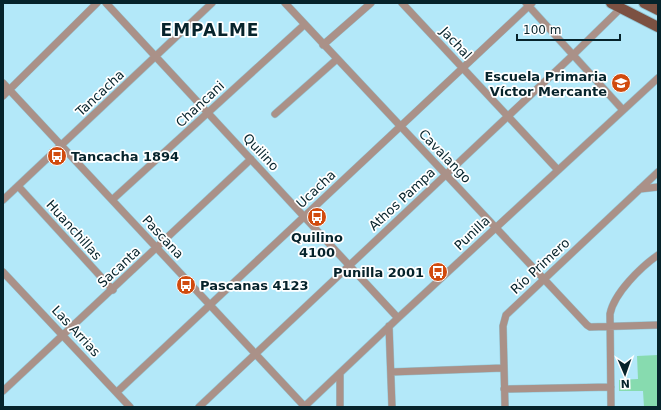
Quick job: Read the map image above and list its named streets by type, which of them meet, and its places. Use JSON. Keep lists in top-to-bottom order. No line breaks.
{"streets":{"street":["Jachal","Tancacha","Chancani","Quilino","Cavalango","Ucacha","Athos Pampa","Huanchillas","Punilla","Pascana","Río Primero","Sacanta","Las Arrias"]},"crossings":[["Jachal","Ucacha"],["Jachal","Athos Pampa"],["Jachal","Punilla"],["Tancacha","Quilino"],["Tancacha","Huanchillas"],["Tancacha","Pascana"],["Chancani","Quilino"],["Chancani","Cavalango"],["Chancani","Pascana"],["Quilino","Ucacha"],["Quilino","Athos Pampa"],["Quilino","Punilla"],["Quilino","Sacanta"],["Cavalango","Ucacha"],["Cavalango","Athos Pampa"],["Cavalango","Punilla"],["Cavalango","Río Primero"],["Ucacha","Pascana"],["Ucacha","Las Arrias"],["Athos Pampa","Pascana"],["Huanchillas","Sacanta"],["Punilla","Pascana"],["Pascana","Sacanta"],["Sacanta","Las Arrias"]],"districts":["EMPALME"],"places":{"school or university":["Escuela Primaria Víctor Mercante"],"bus stop":["Tancacha 1894","Quilino 4100","Punilla 2001","Pascanas 4123"]},"scale_bar":"100 m","north":"bottom"}
